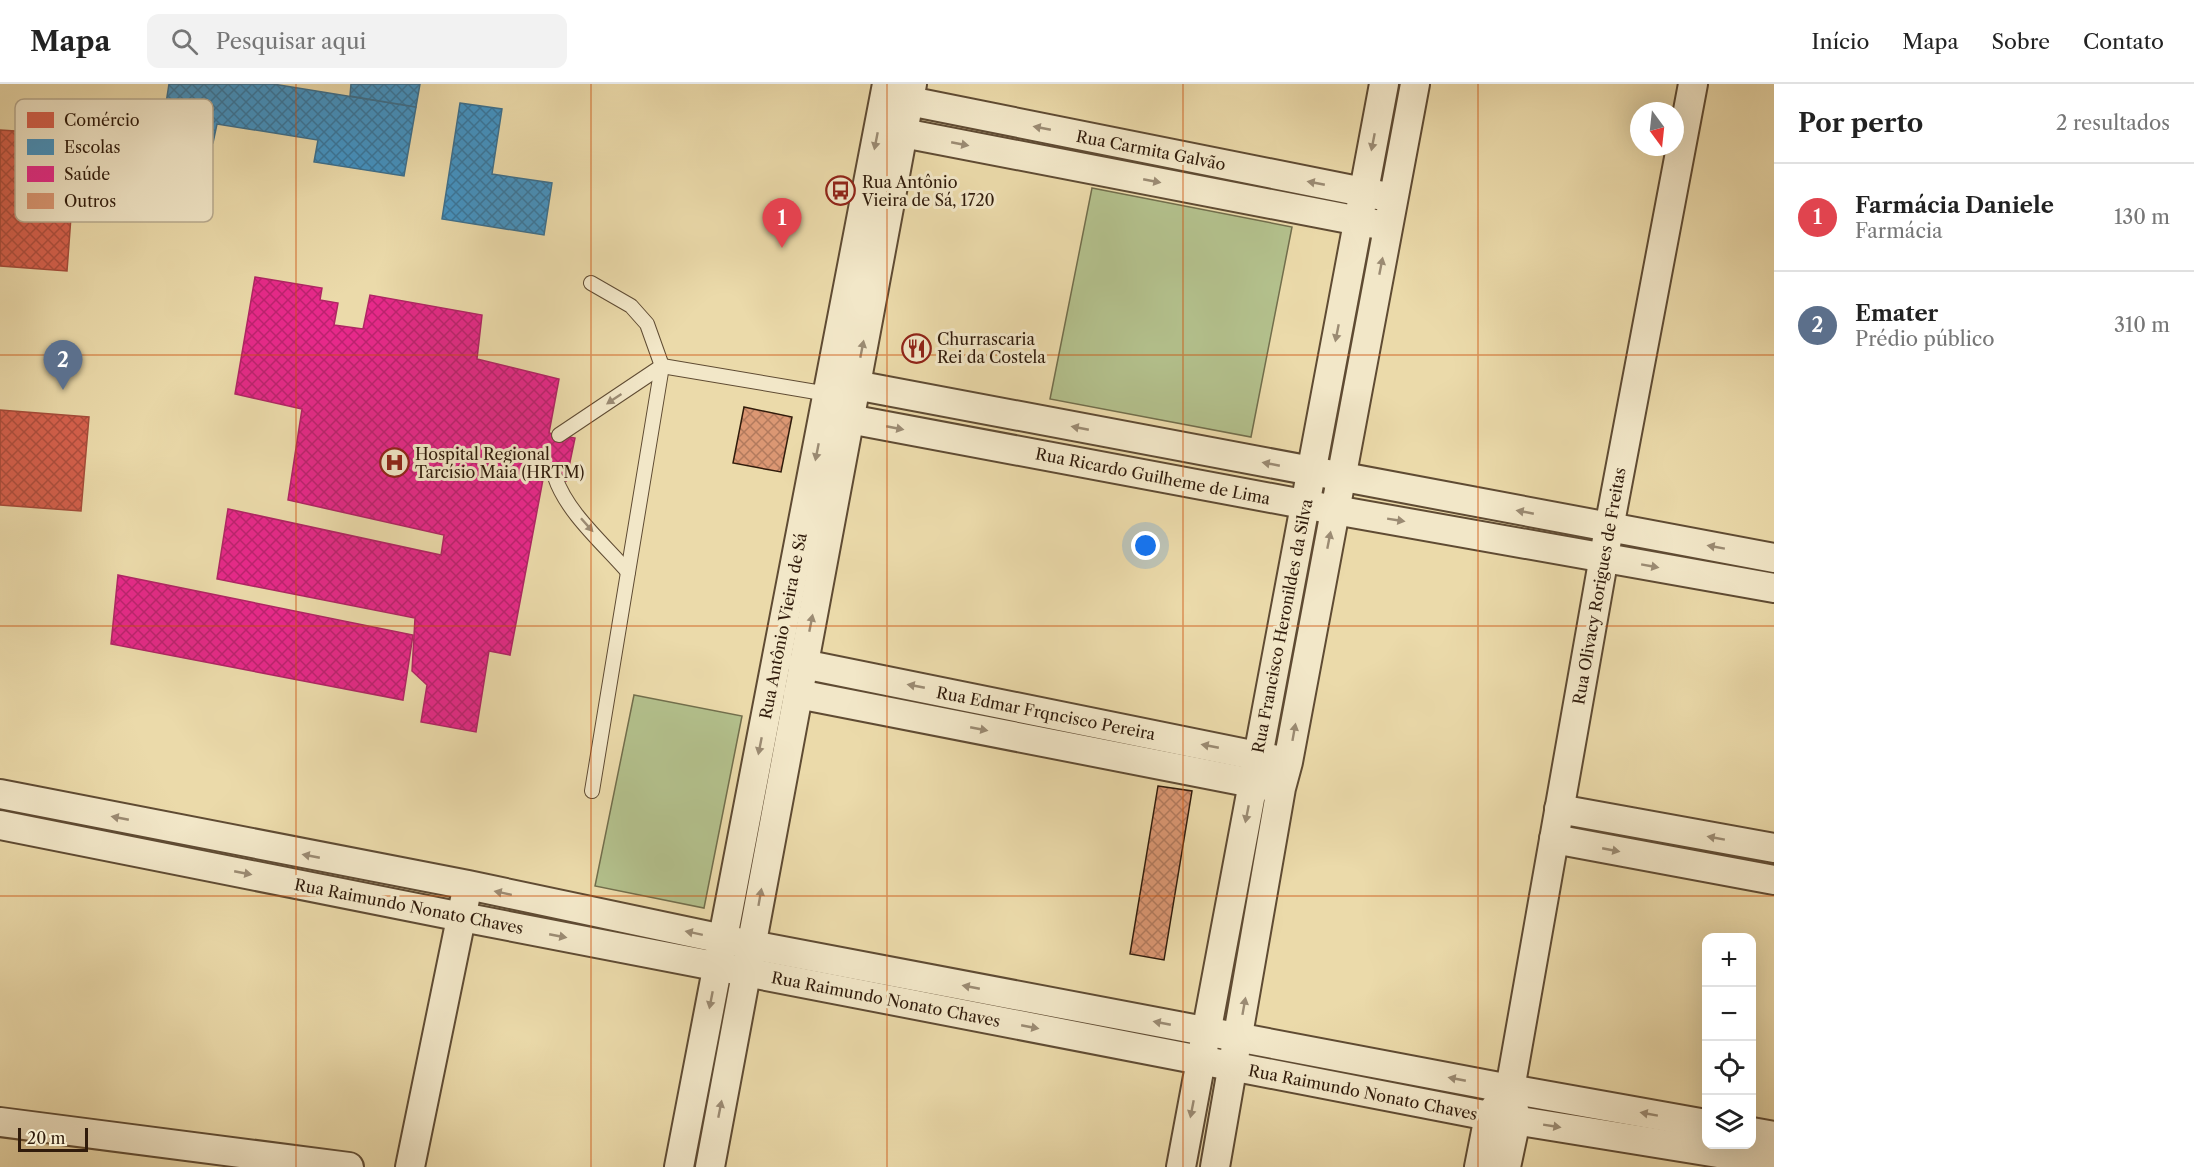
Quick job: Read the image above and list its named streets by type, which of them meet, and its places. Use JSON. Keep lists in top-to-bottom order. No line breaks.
{"streets":{"street":["Rua Carmita Galvão","Rua Ricardo Guilheme de Lima","Rua Olivacy Rorigues de Freitas","Rua Antônio Vieira de Sá","Rua Francisco Heronildes da Silva","Rua Edmar Frqncisco Pereira","Rua Raimundo Nonato Chaves"]},"crossings":[["Rua Carmita Galvão","Rua Antônio Vieira de Sá"],["Rua Carmita Galvão","Rua Francisco Heronildes da Silva"],["Rua Ricardo Guilheme de Lima","Rua Olivacy Rorigues de Freitas"],["Rua Ricardo Guilheme de Lima","Rua Antônio Vieira de Sá"],["Rua Ricardo Guilheme de Lima","Rua Francisco Heronildes da Silva"],["Rua Olivacy Rorigues de Freitas","Rua Raimundo Nonato Chaves"],["Rua Antônio Vieira de Sá","Rua Edmar Frqncisco Pereira"],["Rua Antônio Vieira de Sá","Rua Raimundo Nonato Chaves"],["Rua Francisco Heronildes da Silva","Rua Edmar Frqncisco Pereira"],["Rua Francisco Heronildes da Silva","Rua Raimundo Nonato Chaves"]],"places":{"bus stop":["Rua Antônio Vieira de Sá, 1720"],"restaurant":["Churrascaria Rei da Costela"],"hospital":["Hospital Regional Tarcísio Maia (HRTM)"]},"legend":["Comércio","Escolas","Saúde","Outros"],"scale_bar":"20 m","north":"bottom","page":{"header":"Mapa","search":"Pesquisar aqui","nav":["Início","Mapa","Sobre","Contato"],"heading":["Por perto","2 resultados"],"list":[{"mark":"1","name":"Farmácia Daniele","note":"Farmácia","value":"130 m"},{"mark":"2","name":"Emater","note":"Prédio público","value":"310 m"}],"pins":["1","2"],"map_buttons":["+","−"],"scale":"20 m"}}
